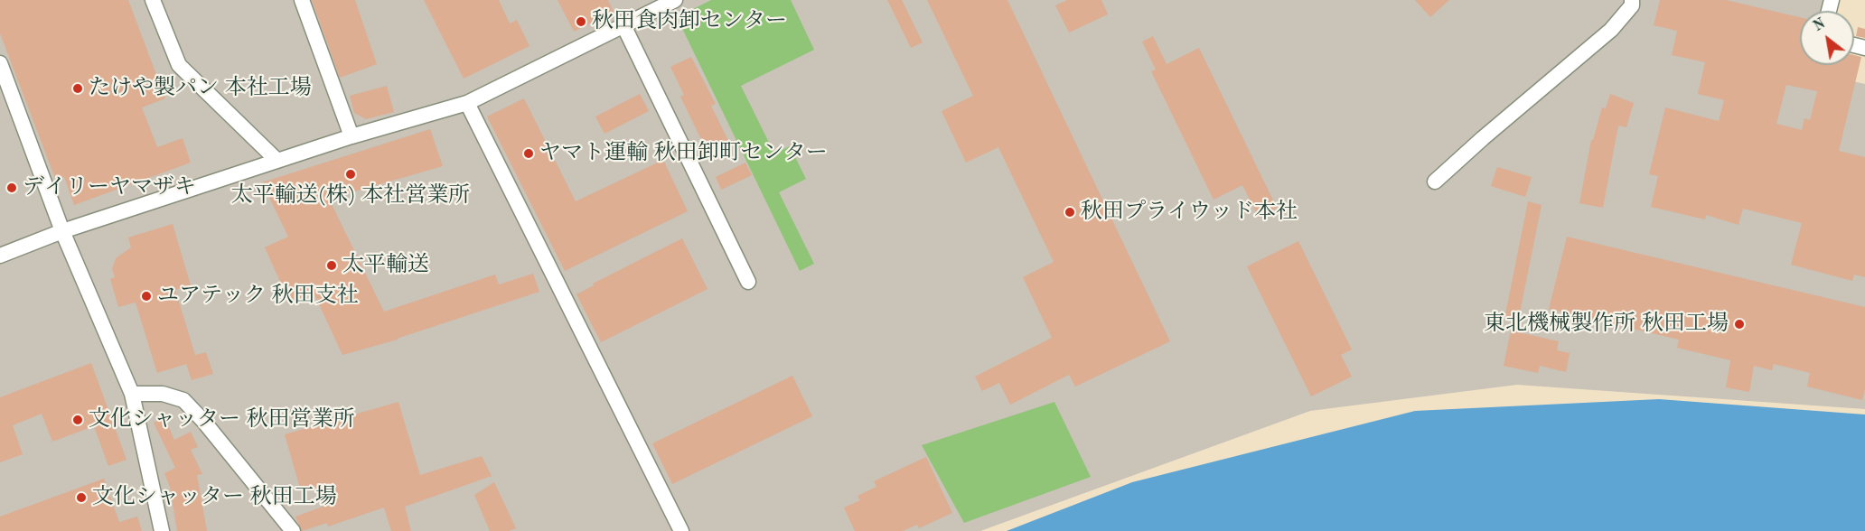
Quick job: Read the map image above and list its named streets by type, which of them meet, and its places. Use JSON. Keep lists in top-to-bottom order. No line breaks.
{"places":["秋田食肉卸センター","たけや製パン 本社工場","ヤマト運輸 秋田卸町センター","太平輸送(株) 本社営業所","デイリーヤマザキ","秋田プライウッド本社","太平輸送","ユアテック 秋田支社","東北機械製作所 秋田工場","文化シャッター 秋田営業所","文化シャッター 秋田工場"],"north":"top left"}
